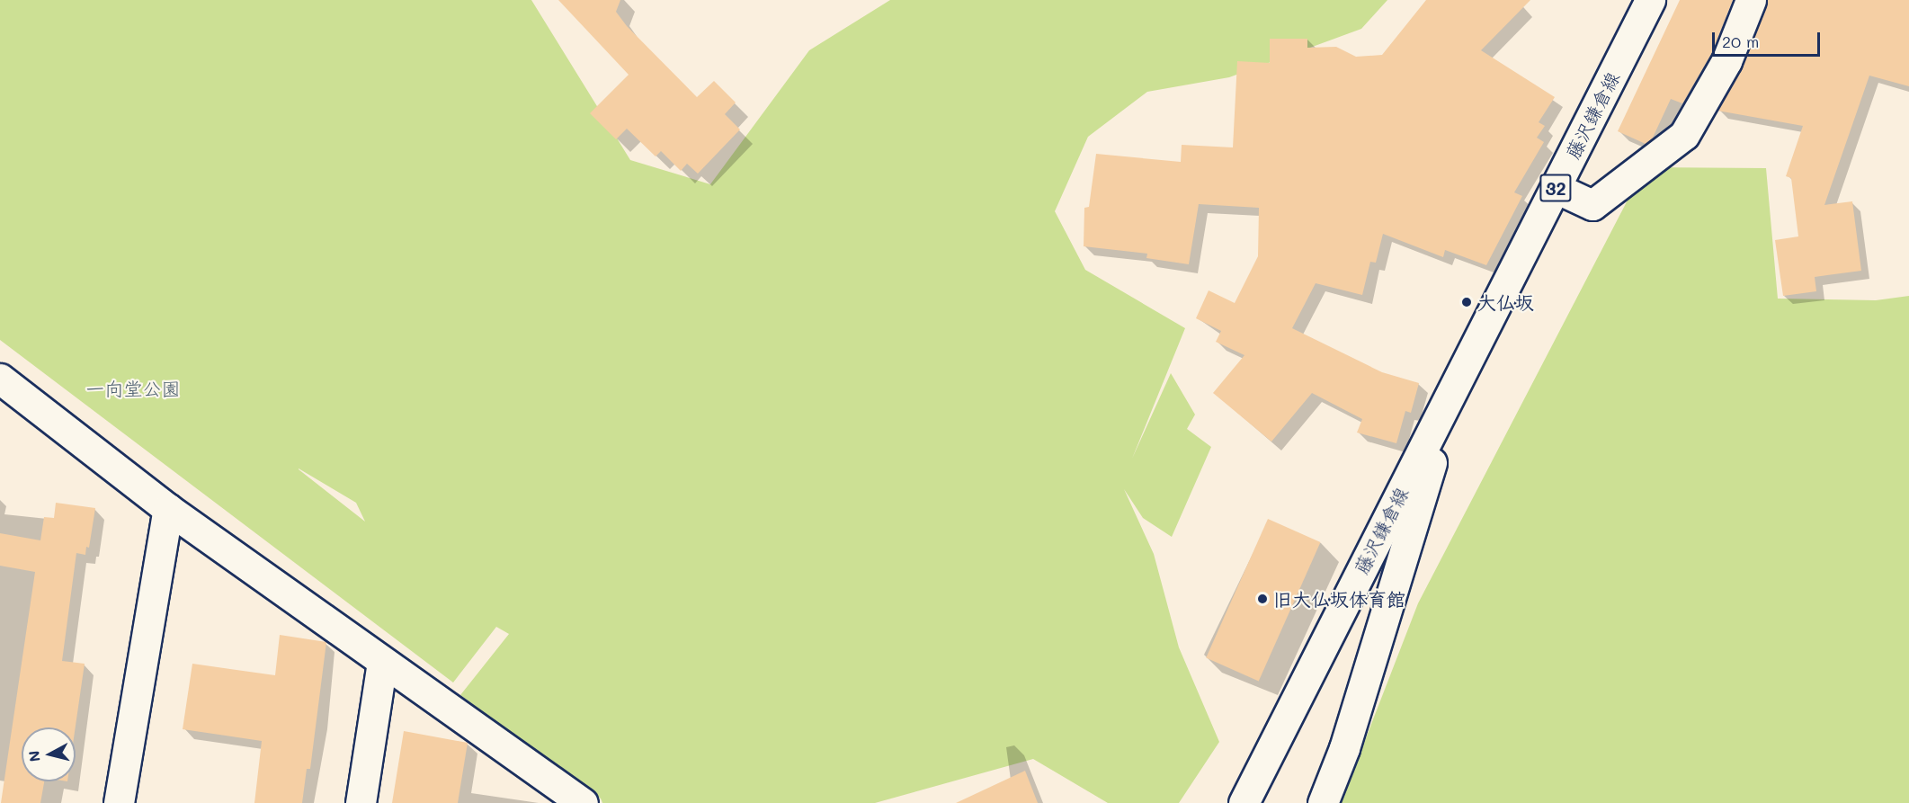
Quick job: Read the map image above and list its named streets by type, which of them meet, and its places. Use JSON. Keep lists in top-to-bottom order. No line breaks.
{"streets":{"street":["藤沢鎌倉線","32"]},"parks":["一向堂公園"],"places":["大仏坂","旧大仏坂体育館"],"scale_bar":"20 m","north":"left"}
